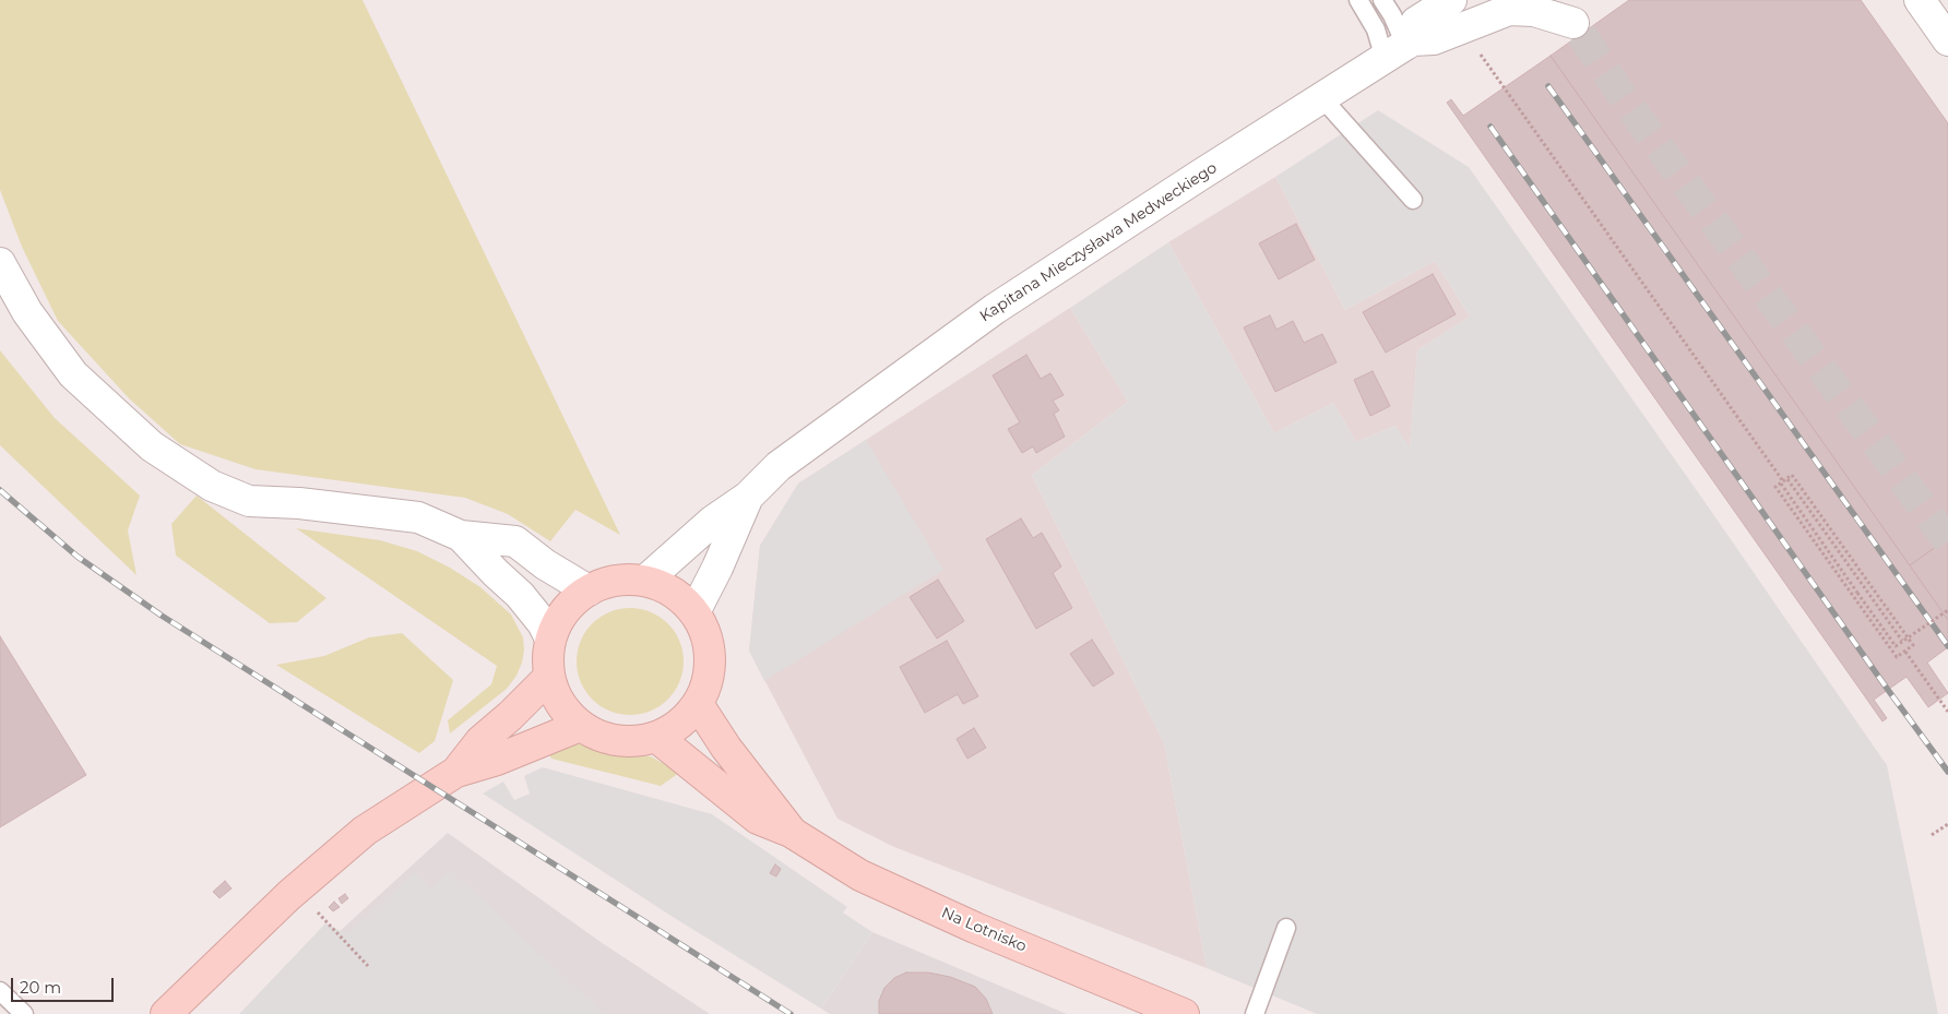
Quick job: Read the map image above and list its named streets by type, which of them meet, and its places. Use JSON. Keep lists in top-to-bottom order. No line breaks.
{"streets":{"main road":["Na Lotnisko"],"street":["Kapitana Mieczysława Medweckiego"]},"crossings":[["Kapitana Mieczysława Medweckiego","Na Lotnisko"]],"scale_bar":"20 m"}
